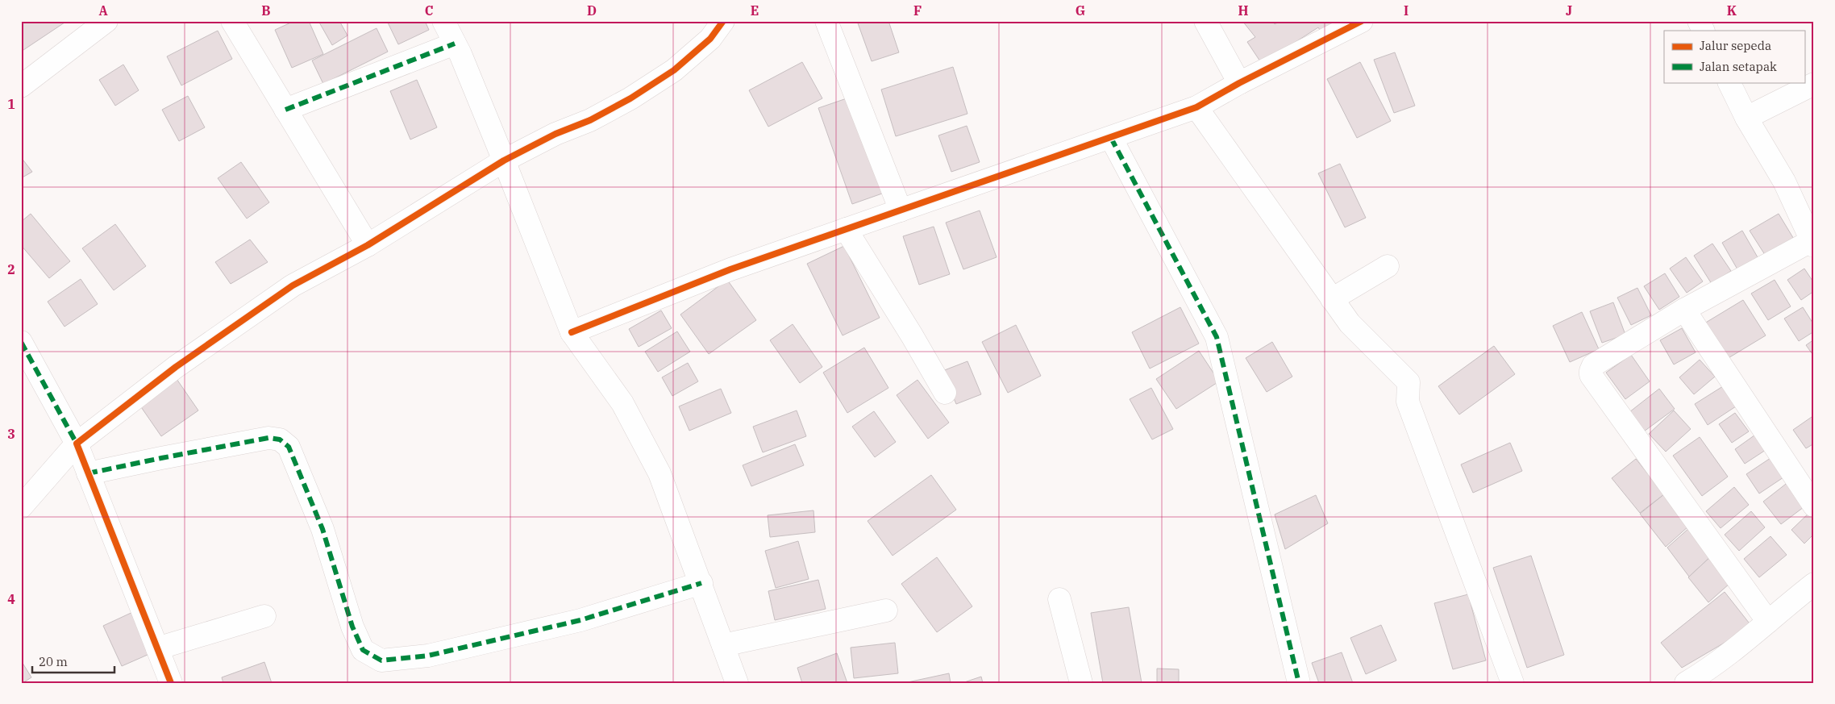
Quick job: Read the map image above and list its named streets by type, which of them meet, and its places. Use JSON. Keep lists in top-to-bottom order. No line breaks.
{"legend":["Jalur sepeda","Jalan setapak"],"scale_bar":"20 m","grid":{"columns":["A","B","C","D","E","F","G","H","I","J","K"],"rows":["1","2","3","4"]}}
